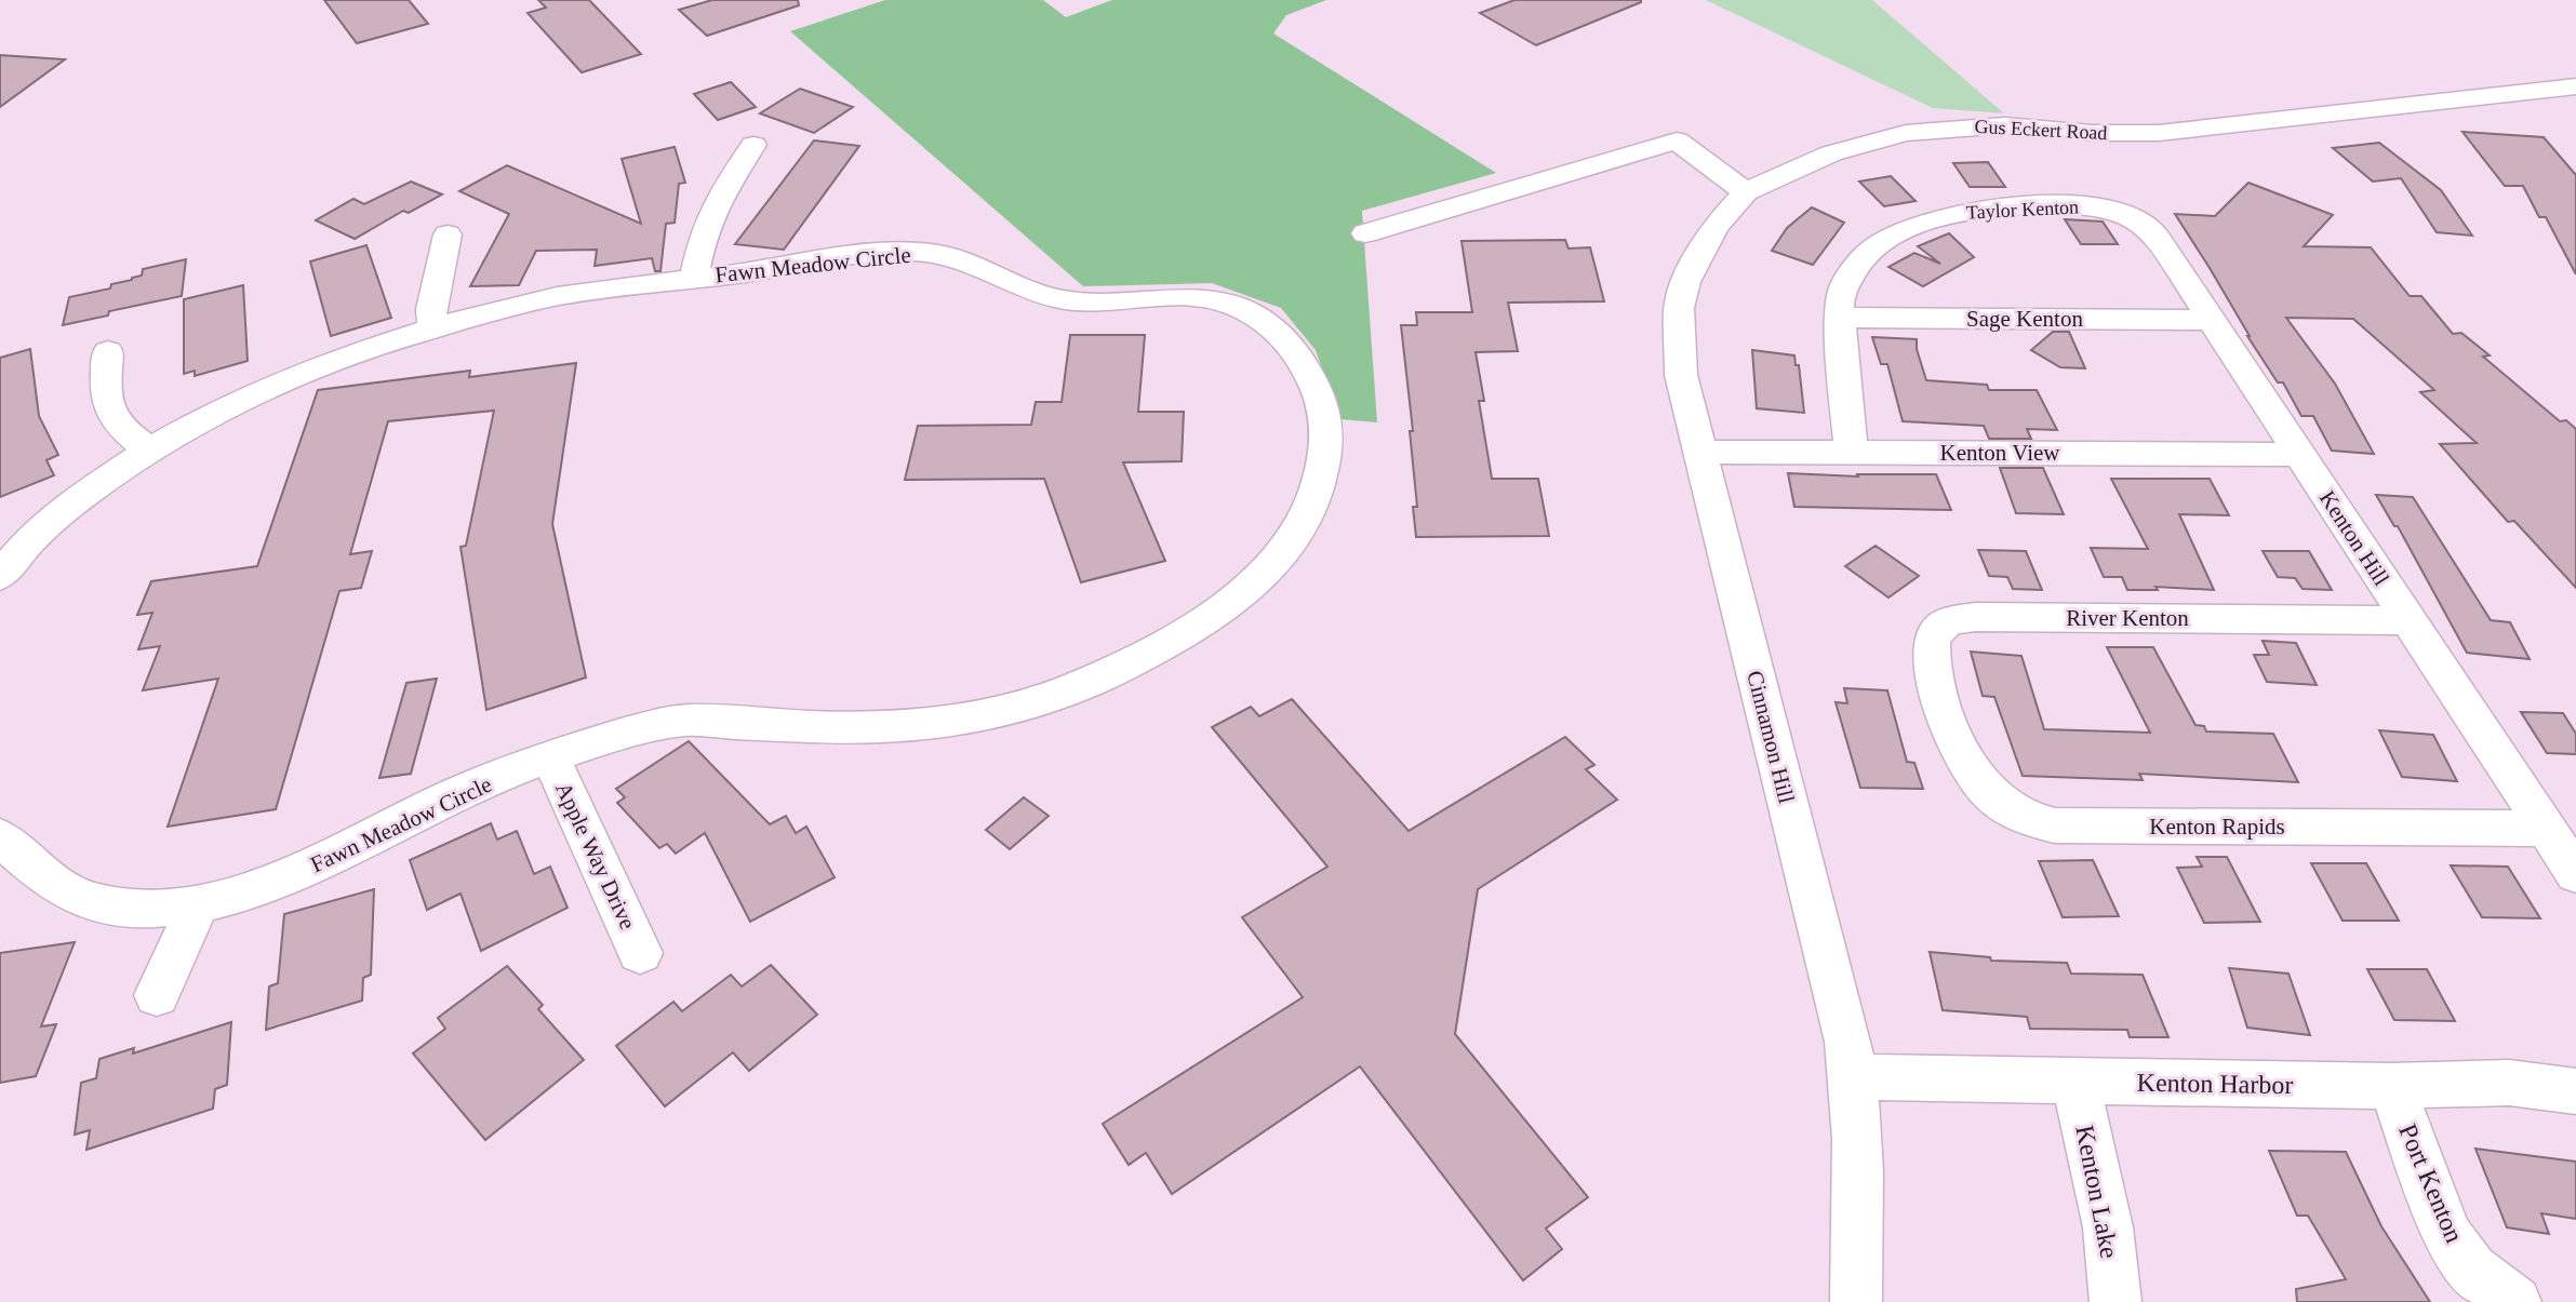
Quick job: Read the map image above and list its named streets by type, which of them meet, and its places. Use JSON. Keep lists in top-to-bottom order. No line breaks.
{"streets":{"street":["Gus Eckert Road","Taylor Kenton","Fawn Meadow Circle","Sage Kenton","Kenton View","Kenton Hill","River Kenton","Cinnamon Hill","Kenton Rapids","Apple Way Drive","Kenton Harbor","Port Kenton","Kenton Lake"]},"crossings":[["Gus Eckert Road","Cinnamon Hill"],["Taylor Kenton","Sage Kenton"],["Taylor Kenton","Kenton View"],["Taylor Kenton","Kenton Hill"],["Fawn Meadow Circle","Apple Way Drive"],["Sage Kenton","Kenton Hill"],["Kenton View","Kenton Hill"],["Kenton View","Cinnamon Hill"],["Kenton Hill","River Kenton"],["Kenton Hill","Kenton Rapids"],["River Kenton","Kenton Rapids"],["Cinnamon Hill","Kenton Harbor"],["Kenton Harbor","Port Kenton"],["Kenton Harbor","Kenton Lake"]]}
